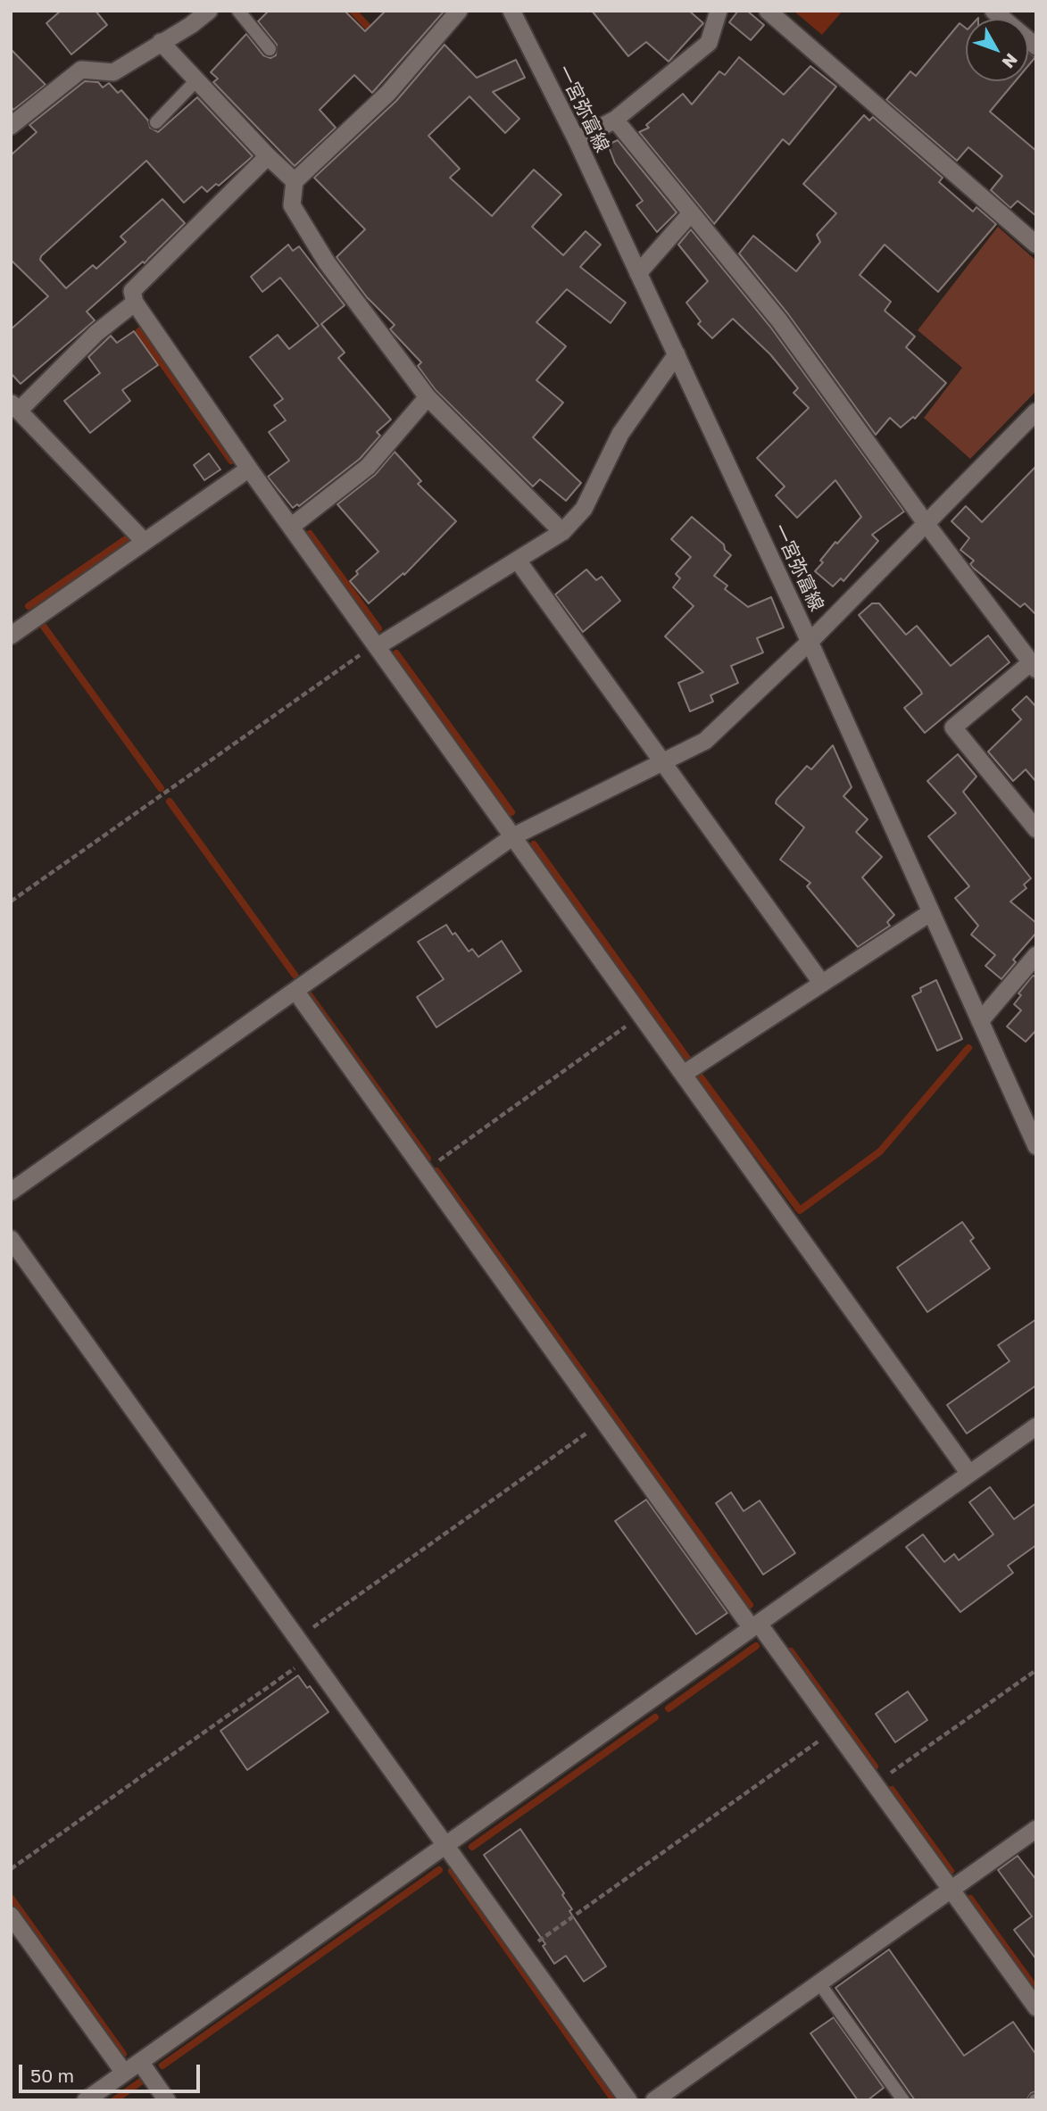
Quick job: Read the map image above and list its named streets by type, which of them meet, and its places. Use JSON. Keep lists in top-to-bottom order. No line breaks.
{"streets":{"street":["一宮弥富線"]},"scale_bar":"50 m","north":"bottom right"}
